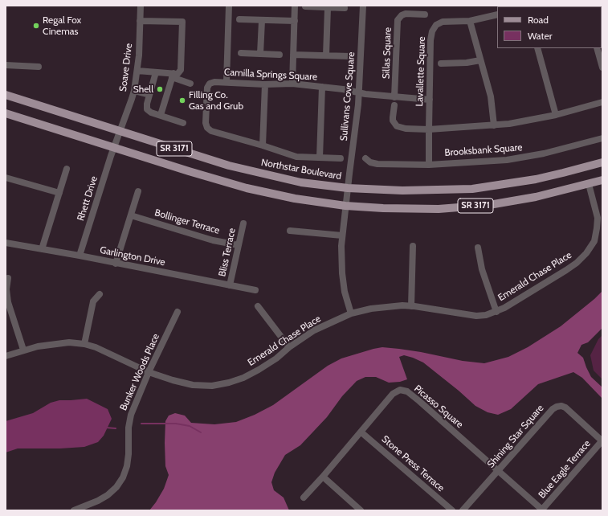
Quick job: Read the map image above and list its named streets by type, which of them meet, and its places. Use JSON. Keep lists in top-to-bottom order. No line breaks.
{"streets":{"main road":["SR 3171","Northstar Boulevard"],"street":["Sillas Square","Soave Drive","Lavallette Square","Camilla Springs Square","Sullivans Cove Square","Brooksbank Square","Rhett Drive","Bollinger Terrace","Bliss Terrace","Garlington Drive","Emerald Chase Place","Bunker Woods Place","Picasso Square","Shining Star Square","Stone Press Terrace","Blue Eagle Terrace"]},"crossings":[["Sillas Square","Camilla Springs Square"],["Soave Drive","SR 3171"],["Soave Drive","Northstar Boulevard"],["Soave Drive","Rhett Drive"],["Lavallette Square","Camilla Springs Square"],["Lavallette Square","Brooksbank Square"],["Camilla Springs Square","Sullivans Cove Square"],["Sullivans Cove Square","SR 3171"],["Sullivans Cove Square","Northstar Boulevard"],["Sullivans Cove Square","Emerald Chase Place"],["SR 3171","Rhett Drive"],["SR 3171","Emerald Chase Place"],["Rhett Drive","Garlington Drive"],["Bollinger Terrace","Bliss Terrace"],["Bliss Terrace","Garlington Drive"],["Emerald Chase Place","Bunker Woods Place"],["Picasso Square","Shining Star Square"],["Picasso Square","Stone Press Terrace"],["Picasso Square","Blue Eagle Terrace"],["Shining Star Square","Blue Eagle Terrace"]],"places":["Regal Fox Cinemas","Shell","Filling Co. Gas and Grub"],"legend":["Road","Water"]}
